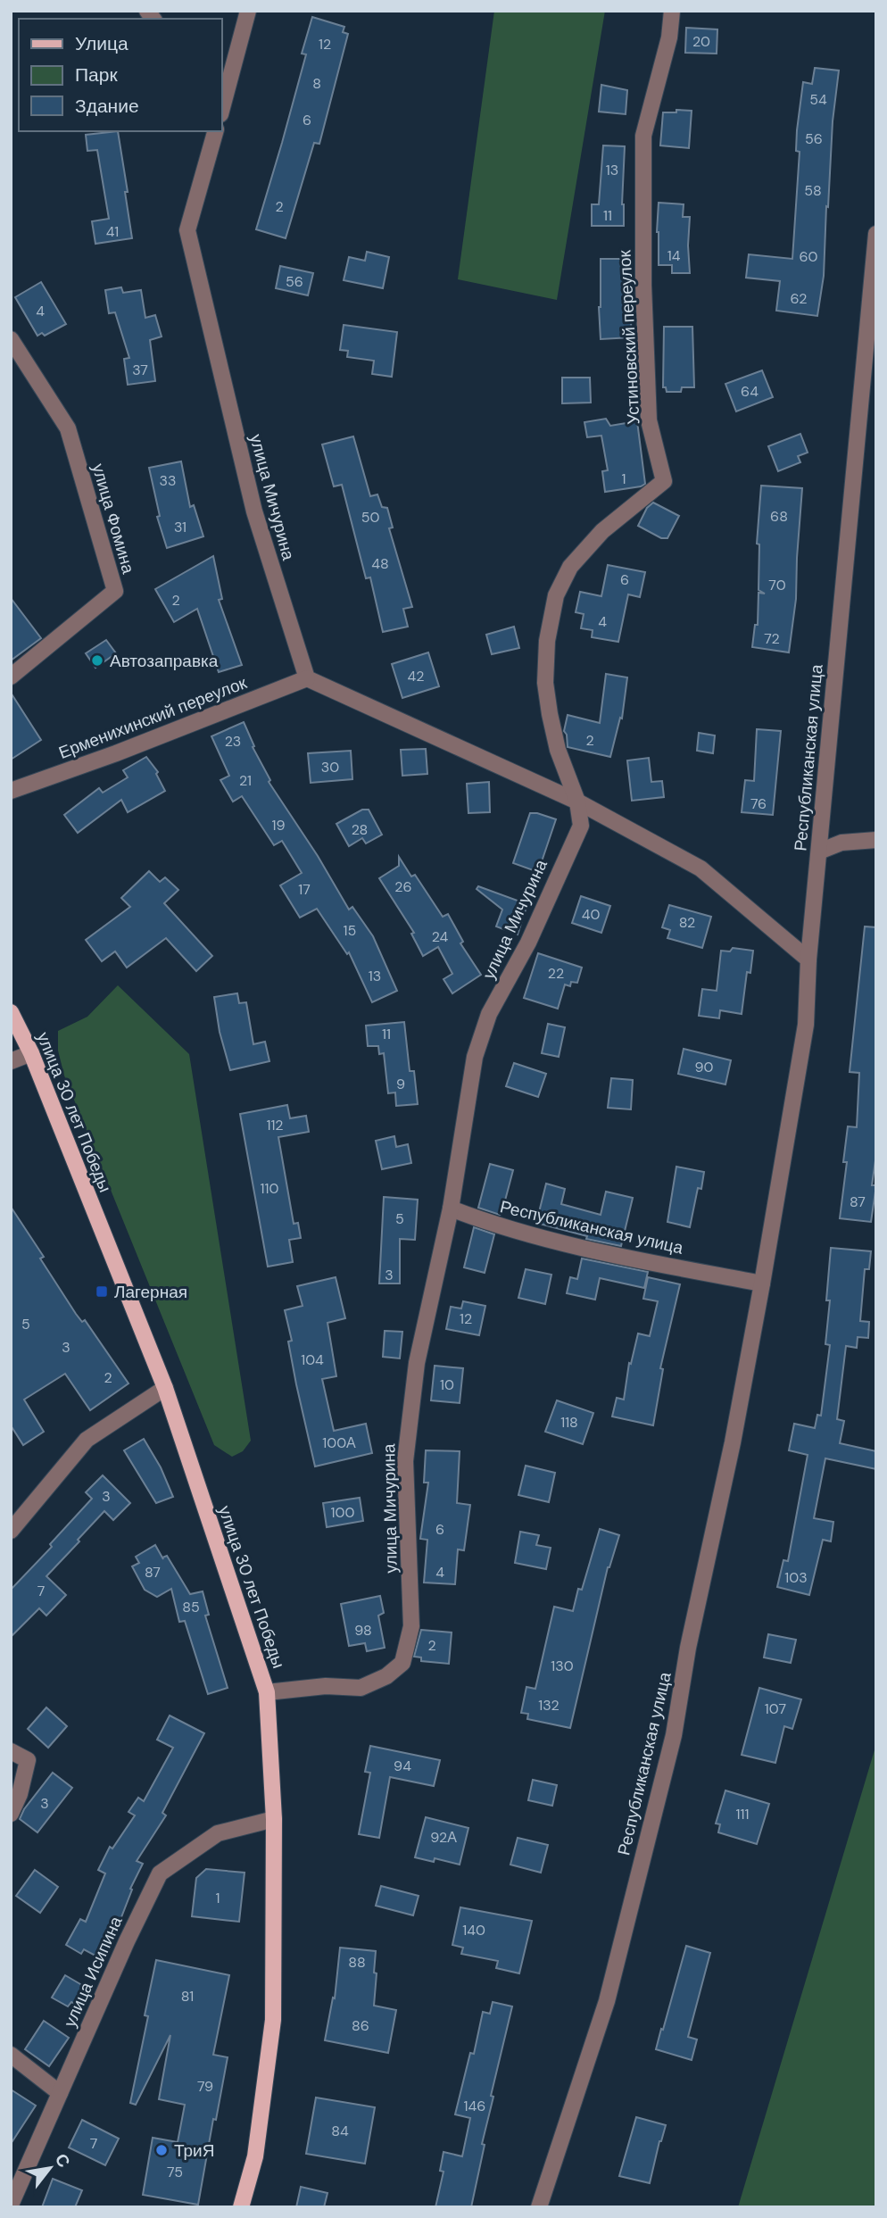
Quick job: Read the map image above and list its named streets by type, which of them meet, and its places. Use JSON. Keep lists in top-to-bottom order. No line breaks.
{"streets":{"main road":["улица 30 лет Победы"],"street":["Устиновский переулок","улица Мичурина","улица Фомина","Ерменихинский переулок","Республиканская улица","улица Исипина"]},"crossings":[["Устиновский переулок","улица Мичурина"],["улица Мичурина","Ерменихинский переулок"],["улица Мичурина","Республиканская улица"],["улица Мичурина","улица 30 лет Победы"],["улица 30 лет Победы","улица Исипина"]],"places":{"other":["Автозаправка","ТриЯ"],"transit":["Лагерная"]},"house_numbers":["20","12","8","54","6","56","13","58","2","11","41","14","60","56","62","4","37","64","1","33","68","50","31","48","6","70","2","4","72","42","2","23","30","21","76","19","28","26","17","40","82","15","24","22","13","11","90","9","112","110","87","5","3","12","5","3","104","2","10","118","100А","3","100","6","87","4","103","7","85","98","2","130","132","107","94","3","111","92А","1","140","88","81","86","79","146","84","7","75"],"legend":["Улица","Парк","Здание"],"north":"top right"}
